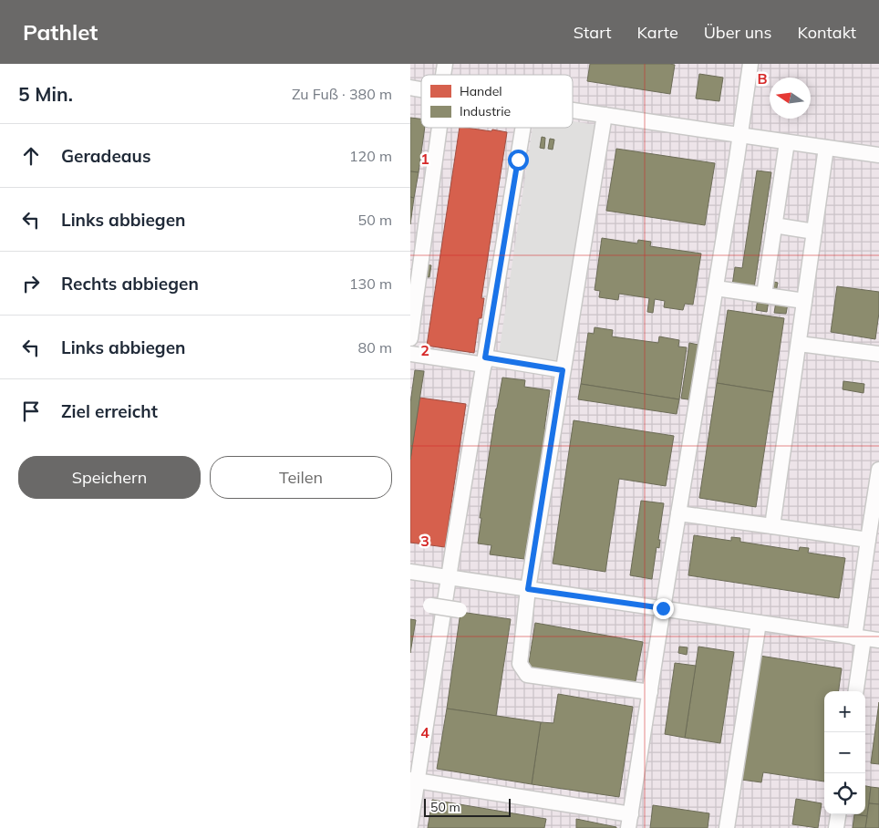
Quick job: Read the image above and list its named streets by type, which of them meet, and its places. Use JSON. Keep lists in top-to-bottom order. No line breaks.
{"legend":["Handel","Industrie"],"scale_bar":"50 m","north":"left","page":{"header":"Pathlet","nav":["Start","Karte","Über uns","Kontakt"],"heading":["5 Min.","Zu Fuß · 380 m"],"list":[["Geradeaus","120 m"],["Links abbiegen","50 m"],["Rechts abbiegen","130 m"],["Links abbiegen","80 m"],"Ziel erreicht"],"buttons":["Speichern","Teilen"],"map_buttons":["+","−"],"scale":"50 m"},"grid":{"columns":["B"],"rows":["1","2","3","4"]}}
